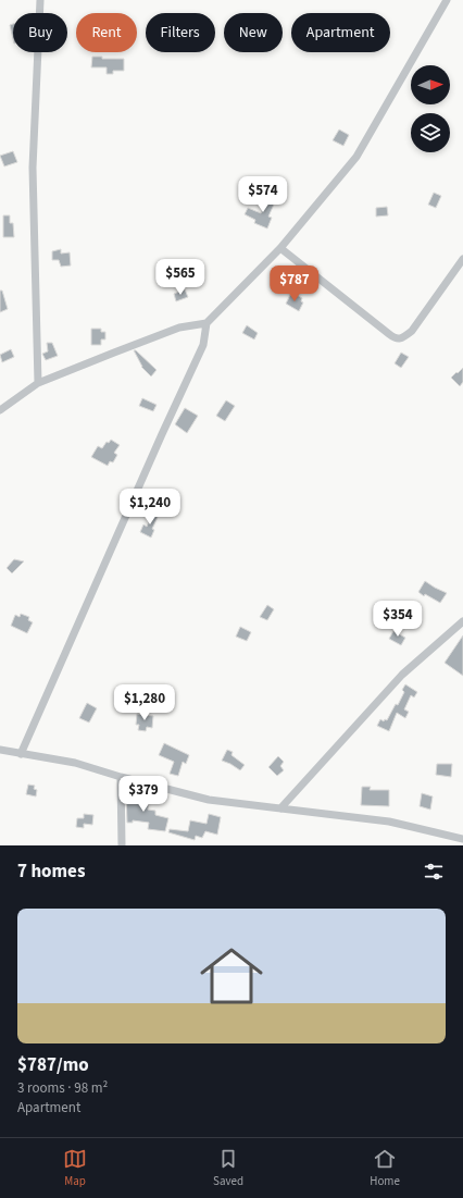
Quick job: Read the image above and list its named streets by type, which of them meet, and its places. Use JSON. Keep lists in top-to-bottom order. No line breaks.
{"north":"right","page":{"chip":["Buy","Rent","Filters","New","Apartment"],"price":["$574","$565","$787","$1,240","$354","$1,280","$379"],"heading":"7 homes","list":[{"name":"$787/mo","note":"3 rooms · 98 m² · Apartment"}],"tabs":["Map","Saved","Home"]}}
